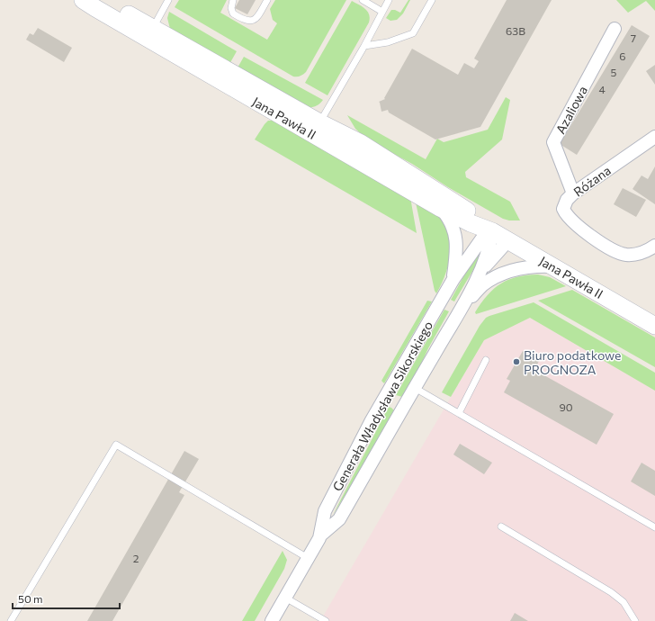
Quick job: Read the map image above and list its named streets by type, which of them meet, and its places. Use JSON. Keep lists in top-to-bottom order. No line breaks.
{"streets":{"main road":["Jana Pawła II"],"street":["Azaliowa","Różana","Generała Władysława Sikorskiego"]},"crossings":[["Azaliowa","Różana"],["Jana Pawła II","Generała Władysława Sikorskiego"]],"places":["Biuro podatkowe PROGNOZA"],"house_numbers":["63B","7","6","5","4","90","2"],"scale_bar":"50 m"}
